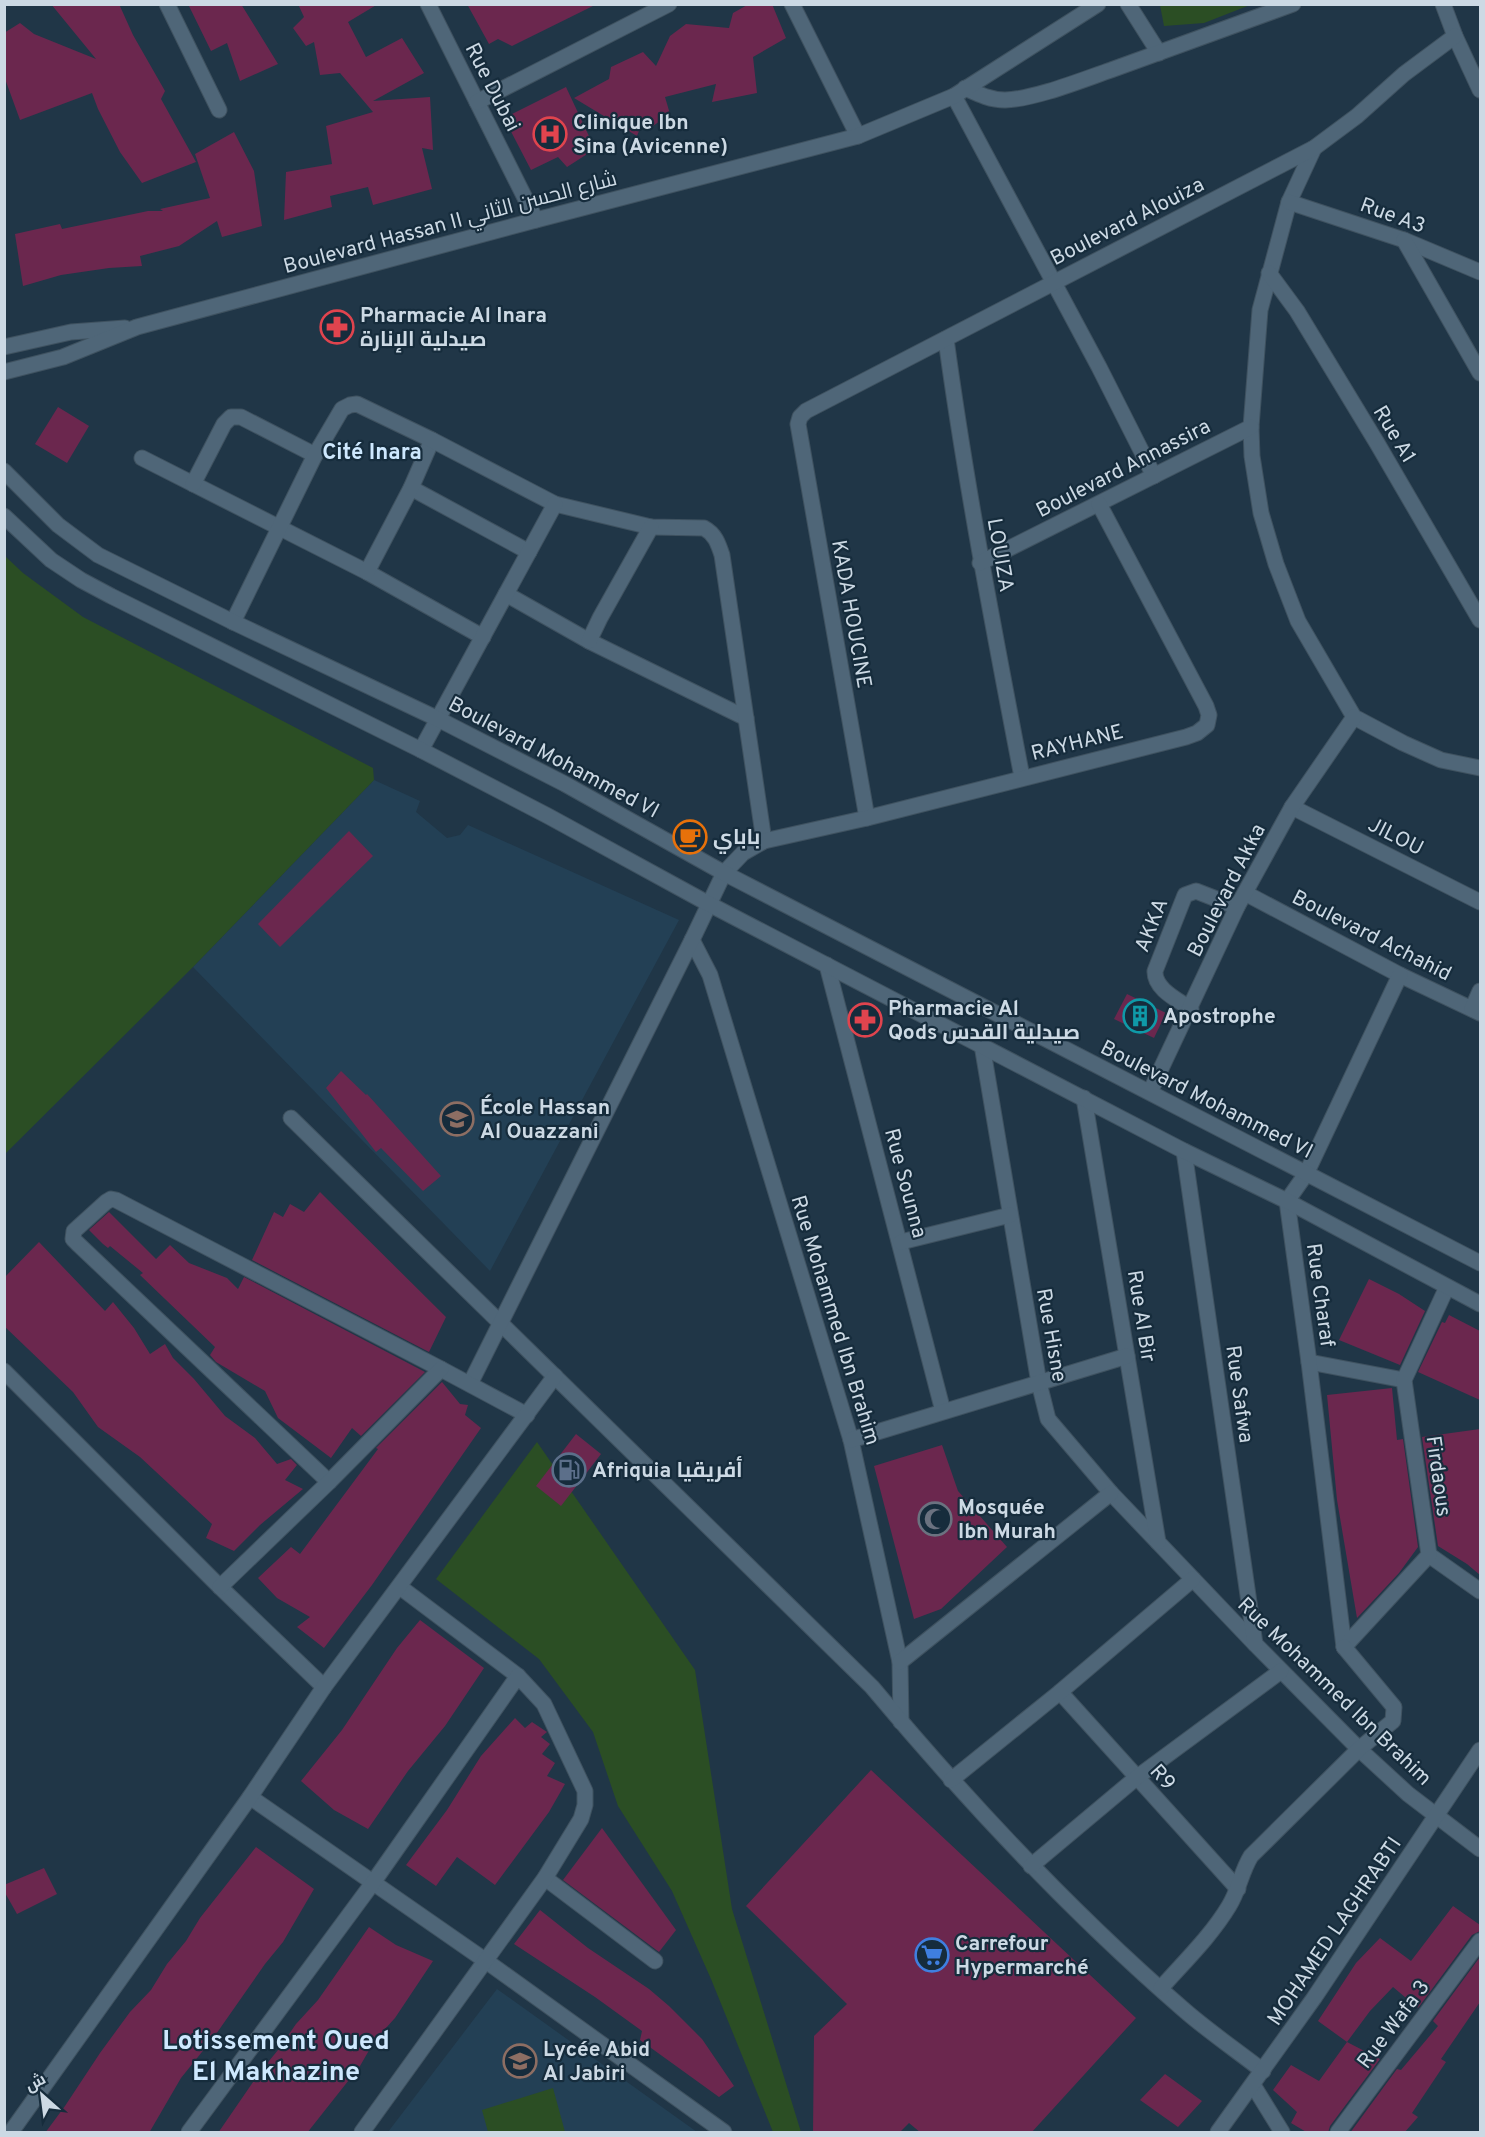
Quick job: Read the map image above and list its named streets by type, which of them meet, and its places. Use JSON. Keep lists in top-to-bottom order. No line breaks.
{"streets":{"street":["Rue Dubai","Rue A3","Boulevard Alouiza","Boulevard Hassan II شارع الحسن الثاني","Rue A1","Boulevard Annassira","LOUIZA","KADA HOUCINE","RAYHANE","Boulevard Mohammed VI","JILOU","Boulevard Akka","AKKA","Boulevard Achahid","Rue Sounna","Rue Charaf","Rue Al Bir","Rue Mohammed Ibn Brahim","Rue Hisne","Rue Safwa","Firdaous","R9","MOHAMED LAGHRABTI","Rue Wafa 3"]},"crossings":[["Rue Dubai","Boulevard Hassan II شارع الحسن الثاني"],["Boulevard Alouiza","LOUIZA"],["Boulevard Alouiza","KADA HOUCINE"],["Boulevard Annassira","LOUIZA"],["Boulevard Annassira","RAYHANE"],["LOUIZA","RAYHANE"],["KADA HOUCINE","RAYHANE"],["RAYHANE","Boulevard Mohammed VI"],["RAYHANE","Rue Mohammed Ibn Brahim"],["Boulevard Mohammed VI","Boulevard Akka"],["JILOU","Boulevard Akka"],["Boulevard Akka","AKKA"],["Boulevard Akka","Boulevard Achahid"],["AKKA","Boulevard Achahid"],["Rue Al Bir","Rue Hisne"],["Rue Mohammed Ibn Brahim","Rue Hisne"],["Rue Mohammed Ibn Brahim","Rue Safwa"],["Rue Mohammed Ibn Brahim","MOHAMED LAGHRABTI"]],"districts":["Cité Inara","Lotissement Oued El Makhazine"],"places":{"hospital":["Clinique Ibn Sina (Avicenne)"],"pharmacy":["Pharmacie Al Inara صيدلية الإنارة","Pharmacie Al Qods صيدلية القدس"],"cafe":["باباي"],"building":["Apostrophe"],"school or university":["École Hassan Al Ouazzani","Lycée Abid Al Jabiri"],"fuel station":["Afriquia أفريقيا"],"mosque":["Mosquée Ibn Murah"],"supermarket":["Carrefour Hypermarché"]},"north":"top left"}
